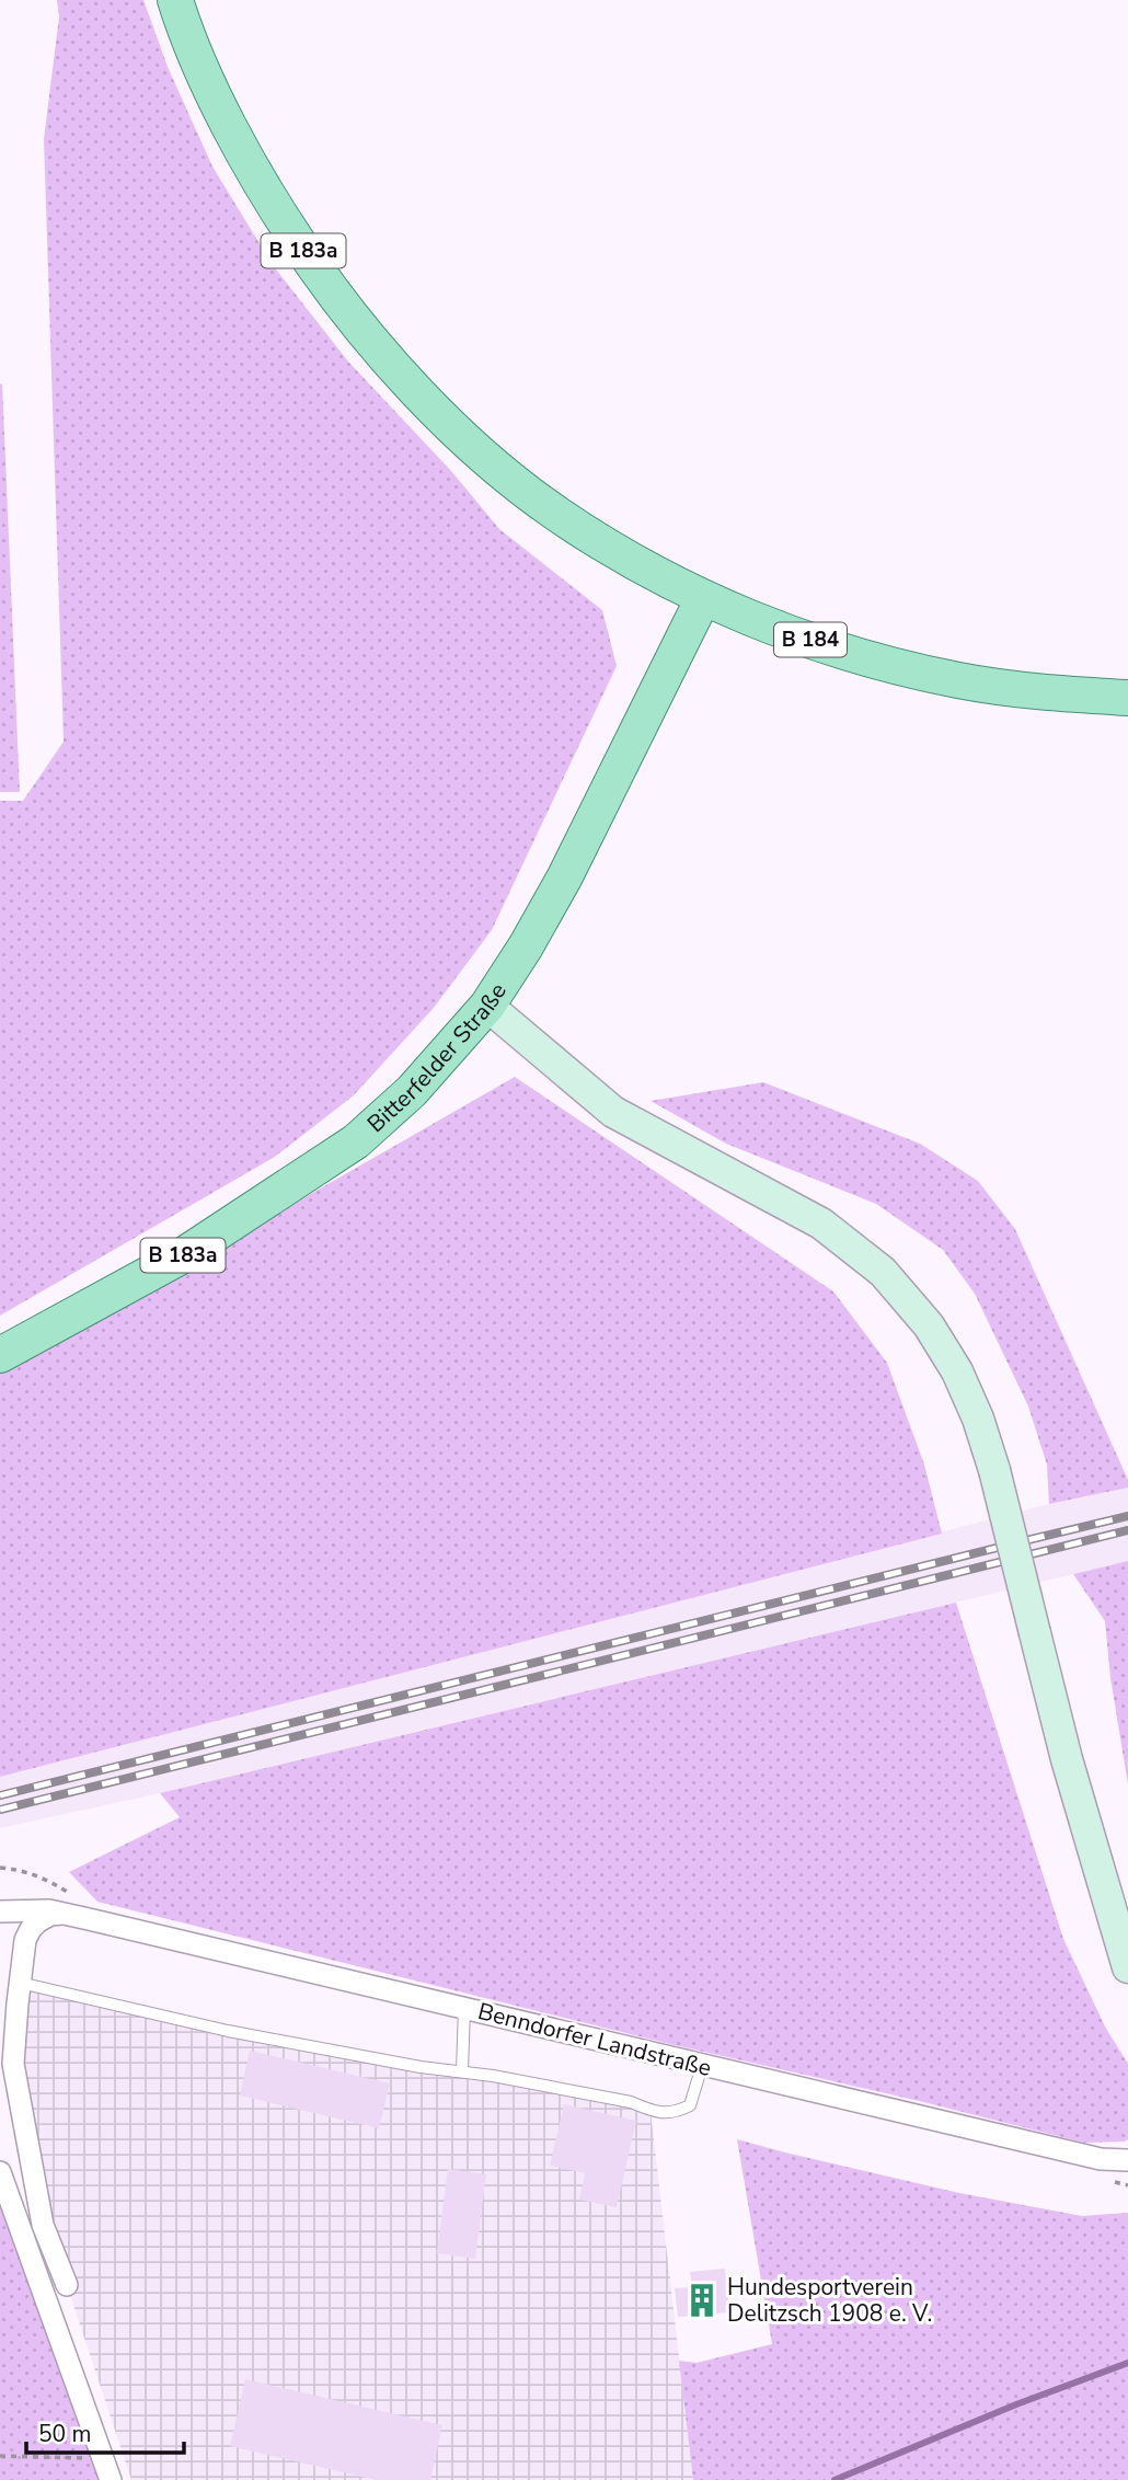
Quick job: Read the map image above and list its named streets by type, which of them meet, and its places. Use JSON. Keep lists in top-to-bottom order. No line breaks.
{"streets":{"main road":["B 183a","B 184","Bitterfelder Straße"],"street":["Benndorfer Landstraße"]},"crossings":[["B 183a","B 184"],["B 183a","Bitterfelder Straße"],["B 184","Bitterfelder Straße"]],"places":{"building":["Hundesportverein Delitzsch 1908 e. V."]},"scale_bar":"50 m"}
